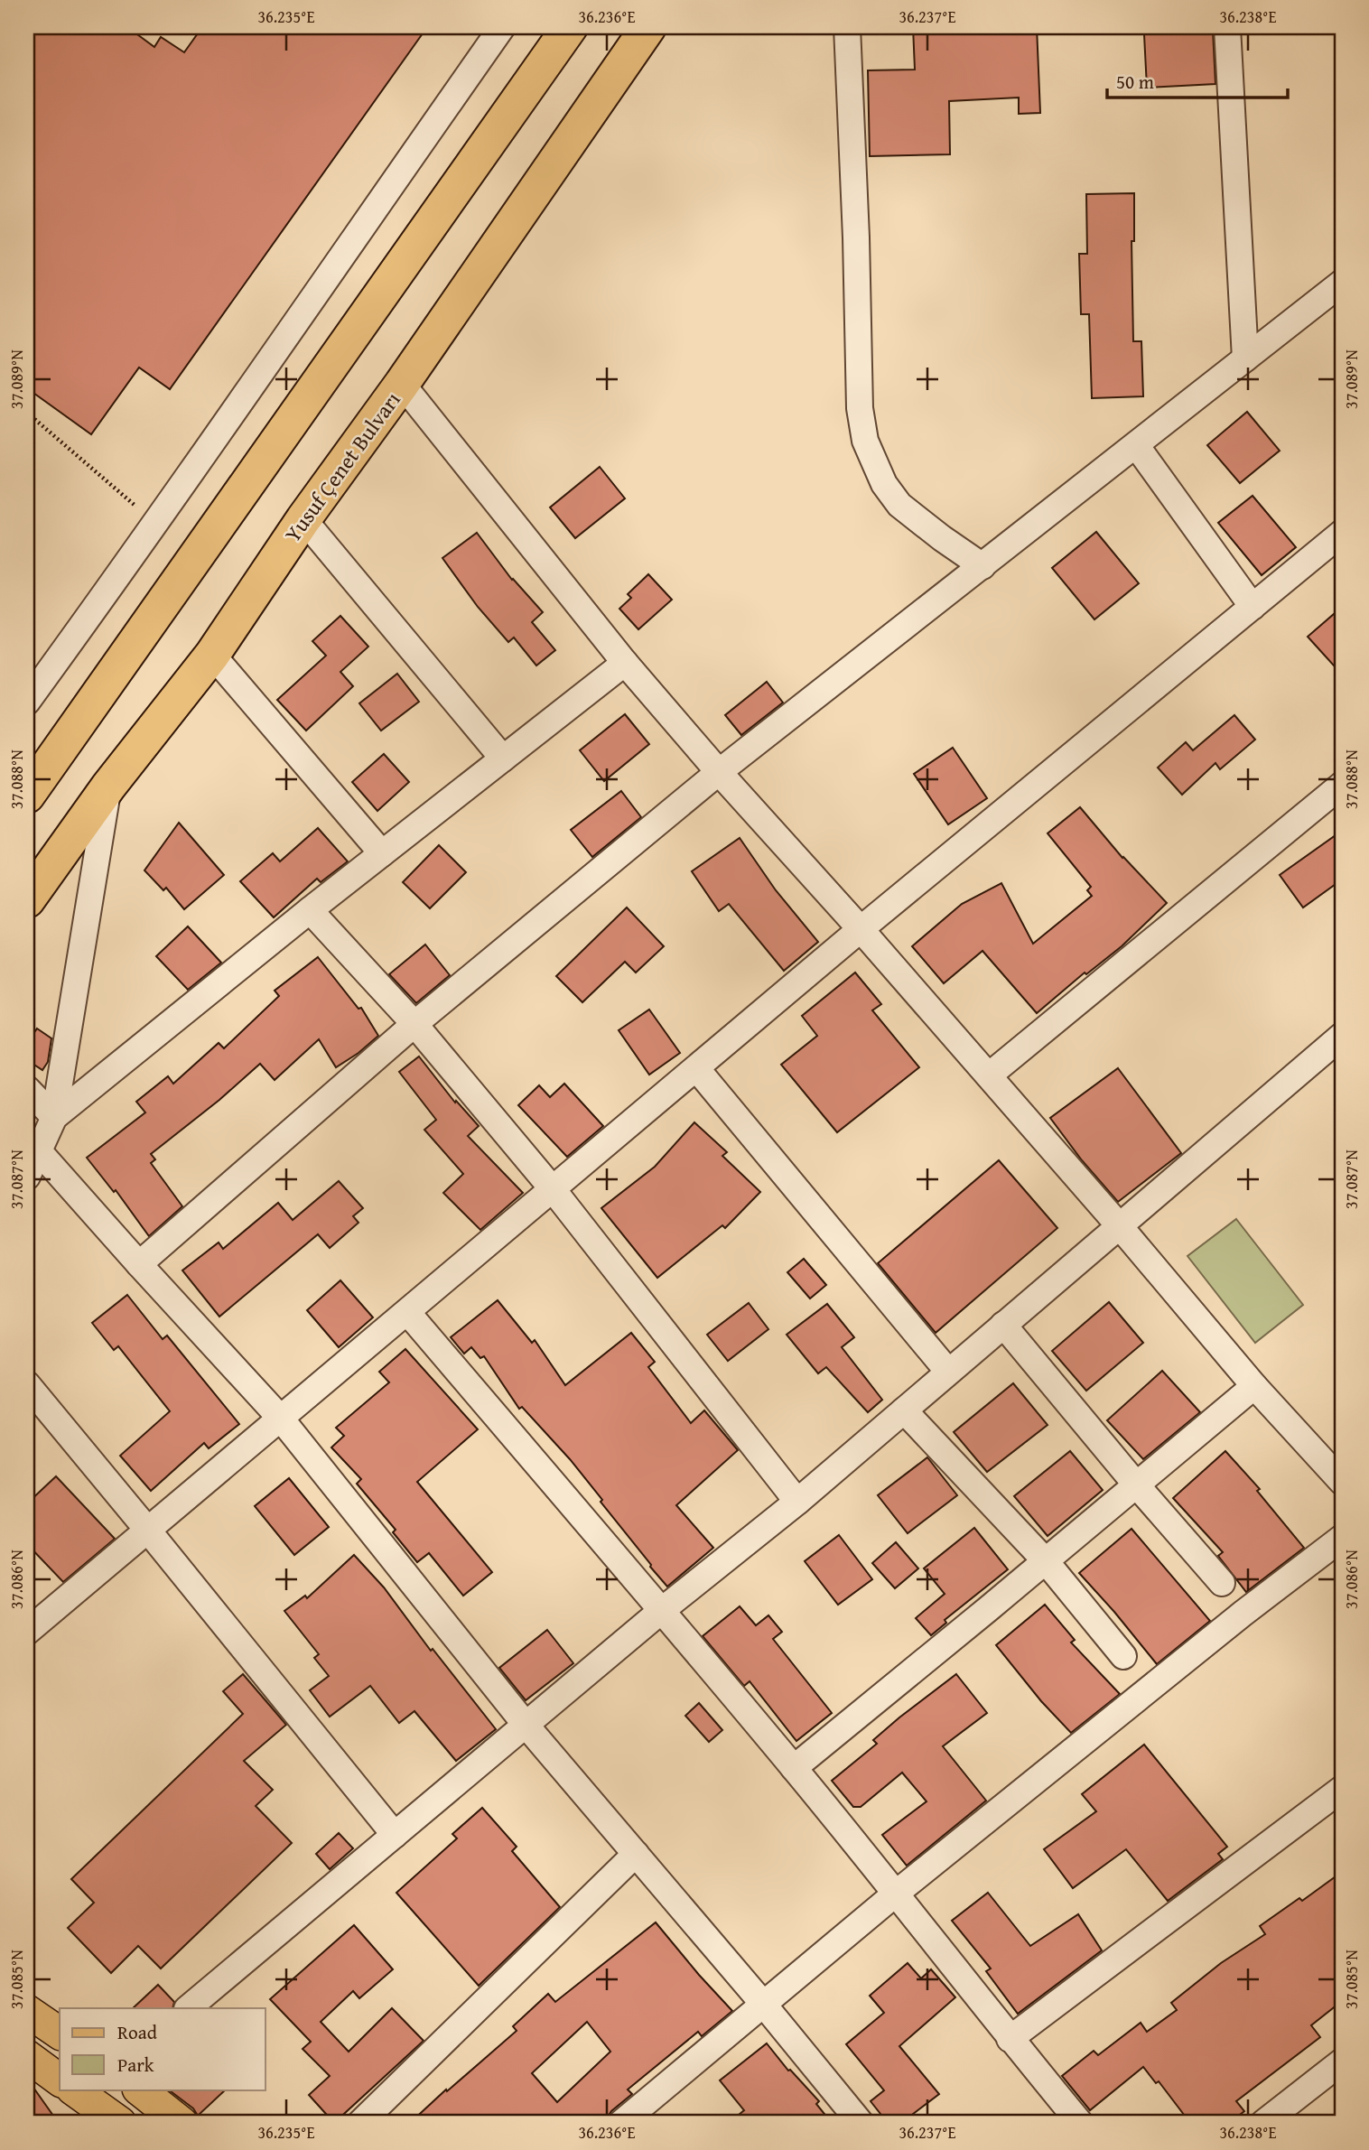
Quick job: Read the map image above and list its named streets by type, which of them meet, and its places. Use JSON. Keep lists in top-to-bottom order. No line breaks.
{"streets":{"highway":["Yusuf Çenet Bulvarı"]},"legend":["Road","Park"],"scale_bar":"50 m","coordinates":["36.235°E","36.236°E","36.237°E","36.238°E","37.089°N","37.088°N","37.087°N","37.086°N","37.085°N"]}
